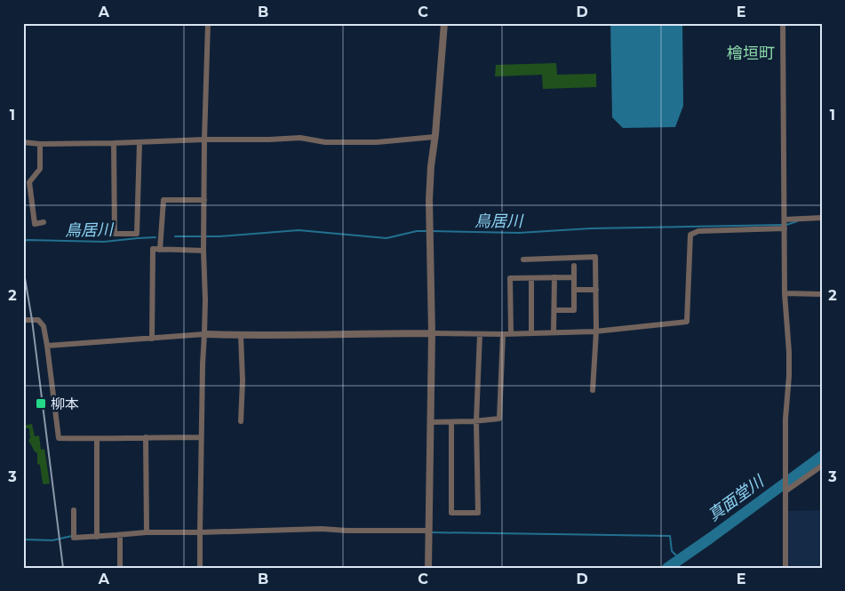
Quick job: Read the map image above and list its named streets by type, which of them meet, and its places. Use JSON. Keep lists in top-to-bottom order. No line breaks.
{"districts":["檜垣町"],"water":["鳥居川","真面堂川"],"places":{"transit":["柳本"]},"grid":{"columns":["A","B","C","D","E"],"rows":["1","2","3"]}}
